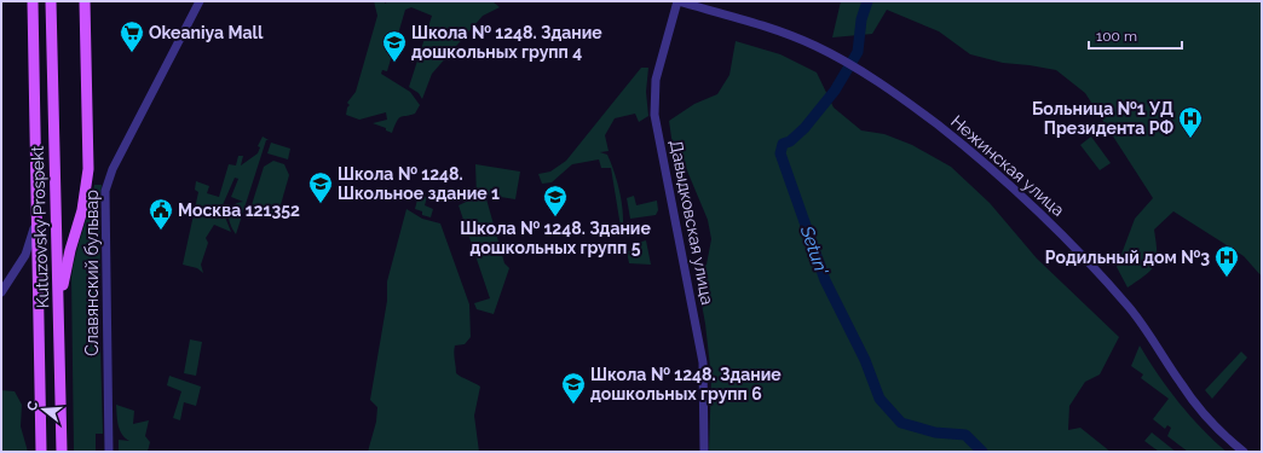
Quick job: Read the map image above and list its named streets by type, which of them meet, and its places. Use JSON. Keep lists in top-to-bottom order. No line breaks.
{"streets":{"main road":["Kutuzovsky Prospekt"],"street":["Нежинская улица","Давыдковская улица","Славянский бульвар"]},"crossings":[["Нежинская улица","Давыдковская улица"]],"water":["Setun'"],"places":{"supermarket":["Okeaniya Mall"],"school or university":["Школа № 1248. Здание дошкольных групп 4","Школа № 1248. Школьное здание 1","Школа № 1248. Здание дошкольных групп 5","Школа № 1248. Здание дошкольных групп 6"],"hospital":["Больница №1 УД Президента РФ","Родильный дом №3"],"public building":["Москва 121352"]},"scale_bar":"100 m","north":"left"}
